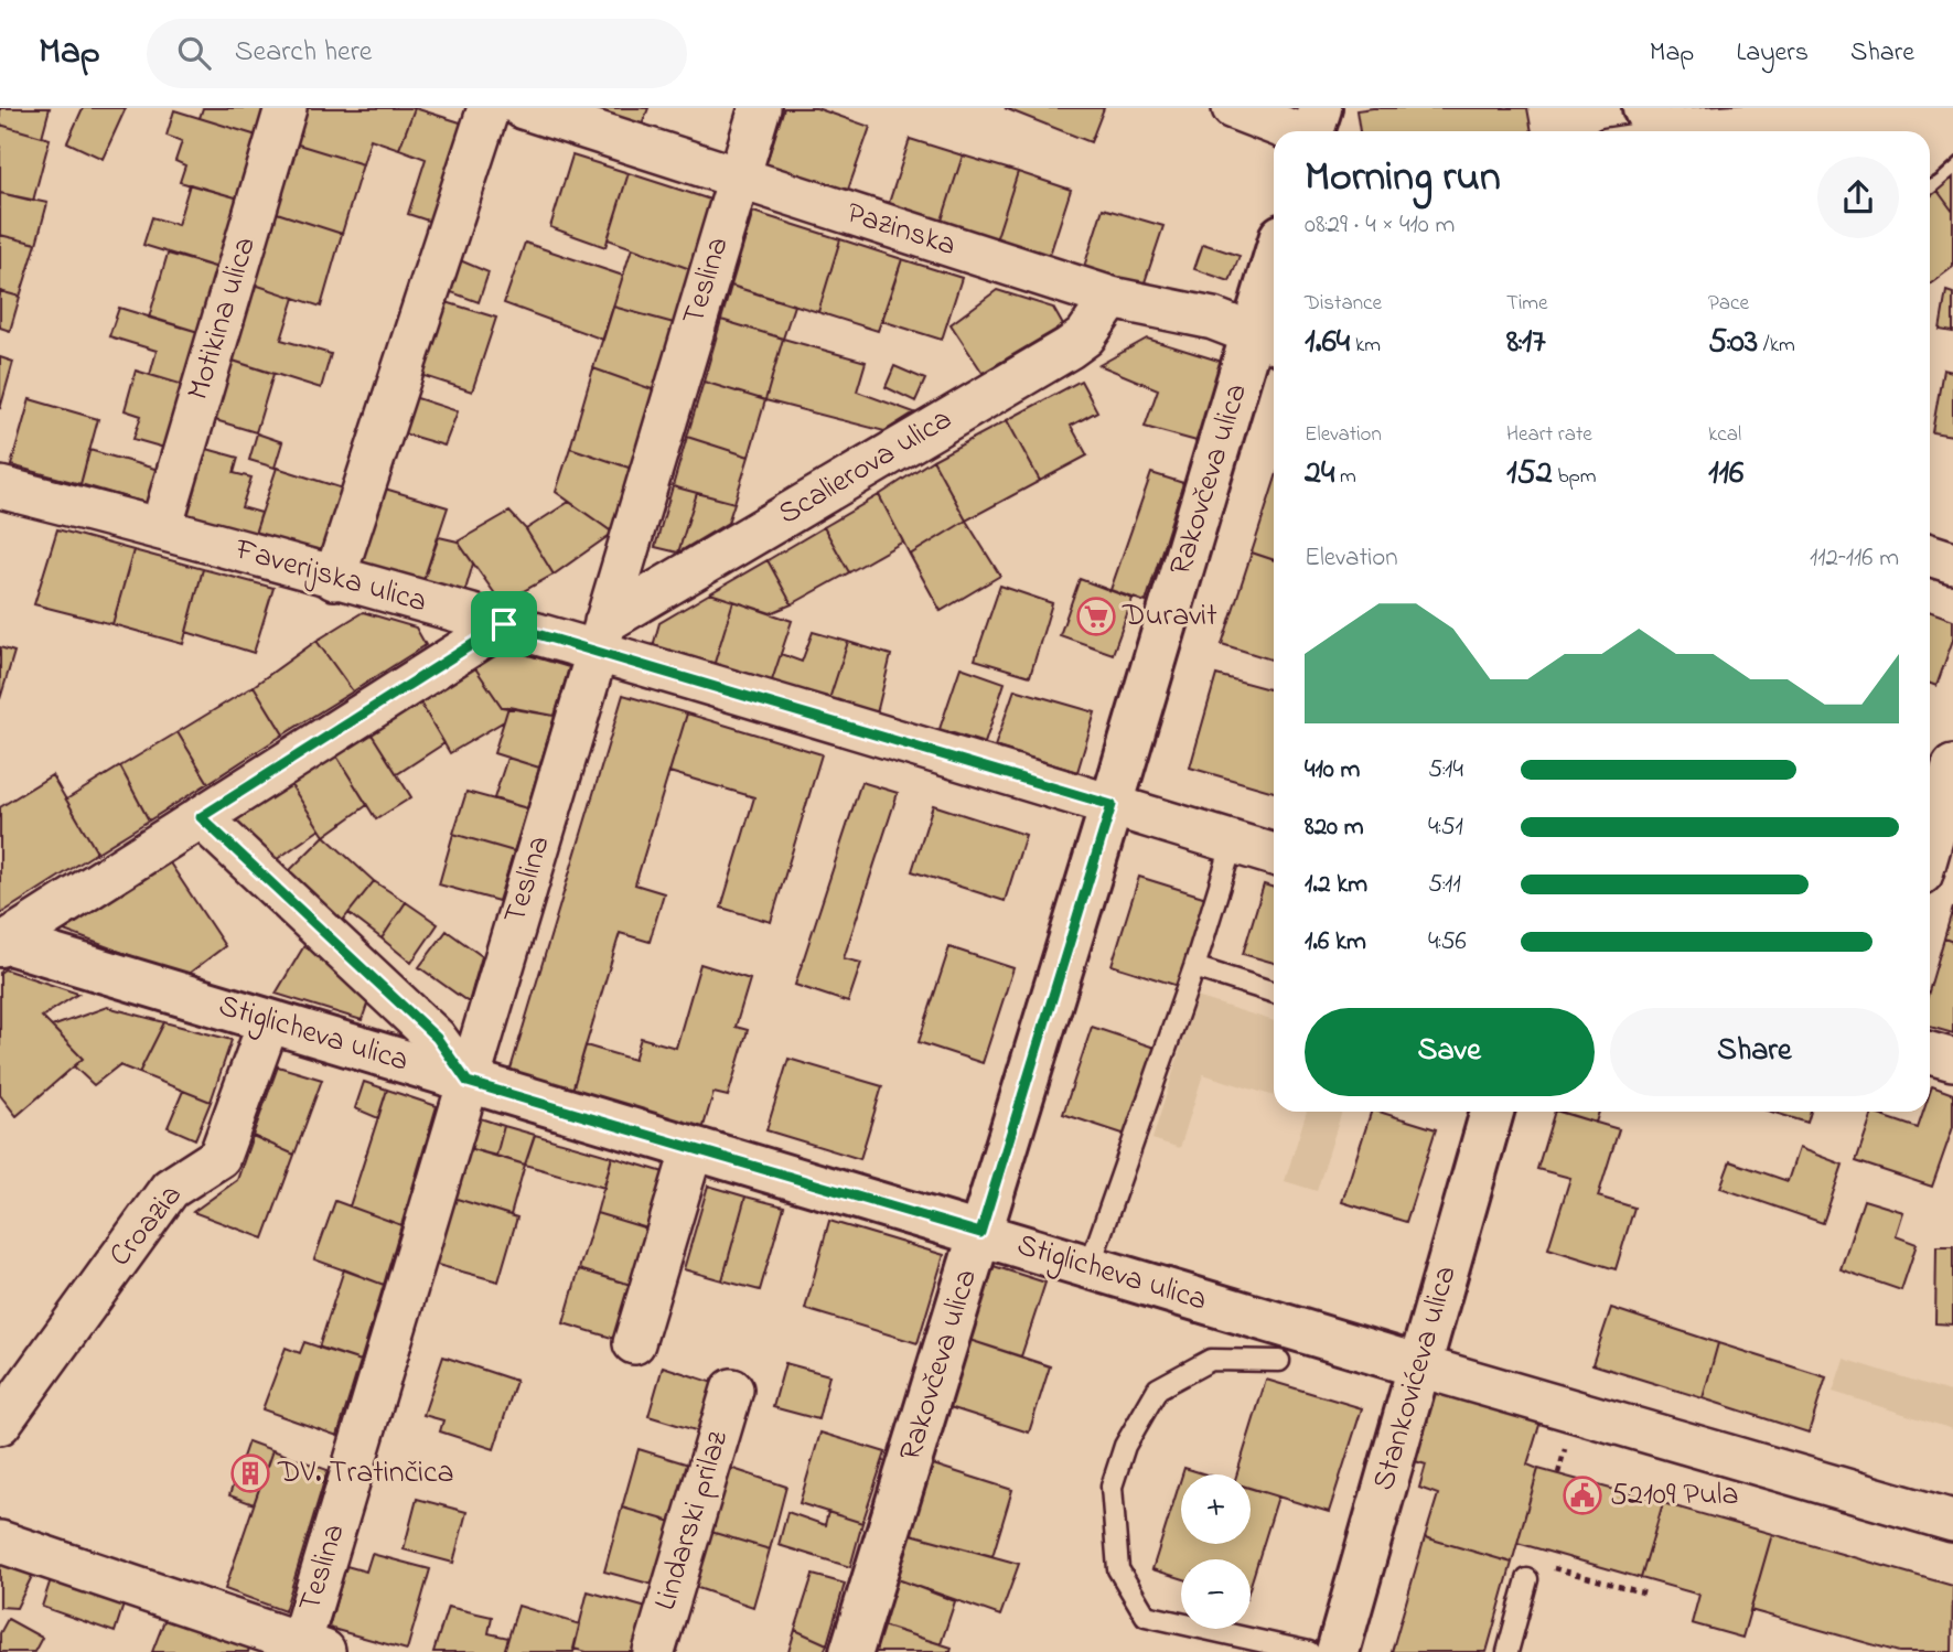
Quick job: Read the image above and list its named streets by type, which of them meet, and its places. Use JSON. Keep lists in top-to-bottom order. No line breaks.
{"streets":{"main road":["Rakovčeva ulica","Stiglicheva ulica","Stankovićeva ulica"],"street":["Pazinska","Teslina","Motikina ulica","Scalierova ulica","Faverijska ulica","Croazia","Lindarski prilaz"]},"crossings":[["Pazinska","Teslina"],["Pazinska","Scalierova ulica"],["Pazinska","Rakovčeva ulica"],["Teslina","Scalierova ulica"],["Teslina","Faverijska ulica"],["Teslina","Stiglicheva ulica"],["Motikina ulica","Faverijska ulica"],["Scalierova ulica","Faverijska ulica"],["Rakovčeva ulica","Faverijska ulica"],["Rakovčeva ulica","Stiglicheva ulica"],["Stiglicheva ulica","Croazia"],["Stiglicheva ulica","Stankovićeva ulica"]],"places":{"supermarket":["Duravit"],"building":["DV. Tratinčica"],"public building":["52109 Pula"]},"page":{"header":"Map","search":"Search here","nav":["Map","Layers","Share"],"heading":["Morning run","08:29 · 4 × 410 m"],"stats":[["Distance","1.64 km"],["Time","8:17"],["Pace","5:03 /km"],["Elevation","24 m"],["Heart rate","152 bpm"],["kcal","116"]],"chart":["Elevation","112–116 m"],"list":[{"name":"410 m","note":"5:14"},{"name":"820 m","note":"4:51"},{"name":"1.2 km","note":"5:11"},{"name":"1.6 km","note":"4:56"}],"buttons":["Save","Share"],"map_buttons":["+","−"]}}
